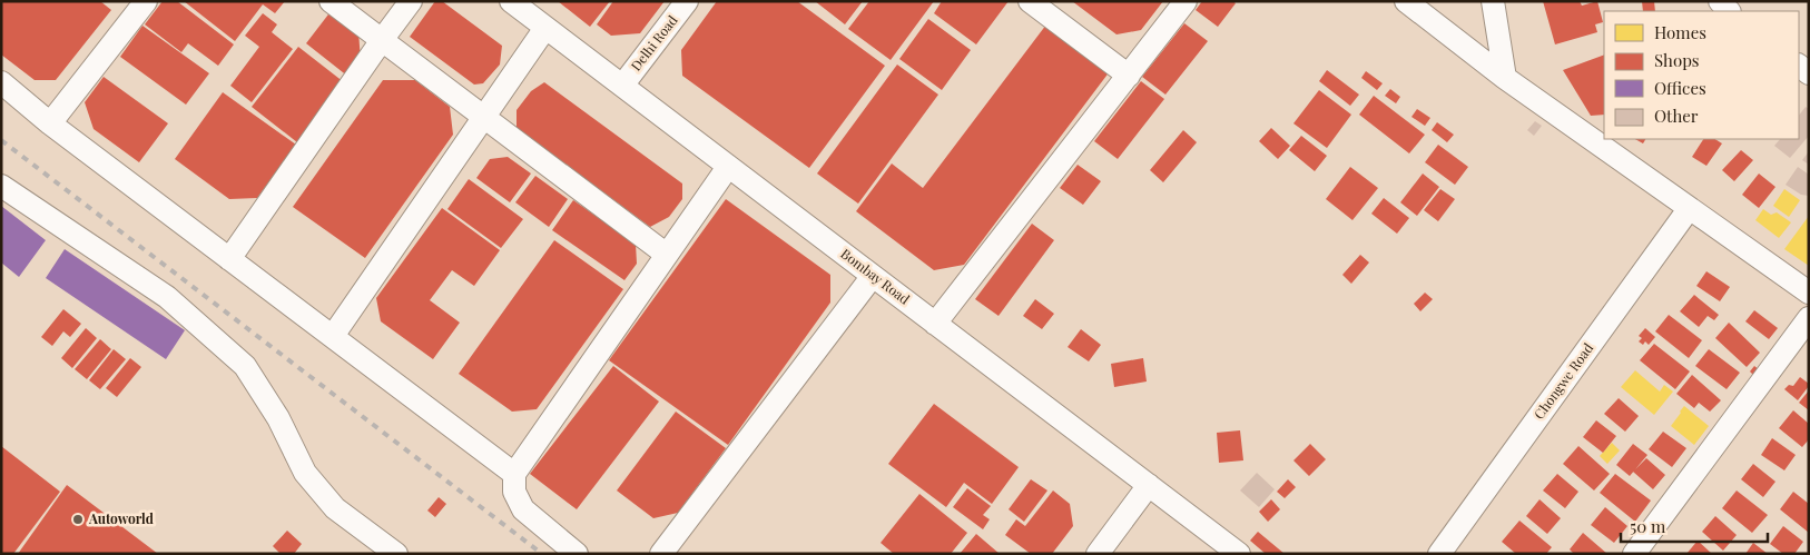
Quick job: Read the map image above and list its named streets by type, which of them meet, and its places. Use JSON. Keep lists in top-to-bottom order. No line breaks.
{"streets":{"street":["Delhi Road","Bombay Road","Chongwe Road"]},"crossings":[["Delhi Road","Bombay Road"]],"places":["Autoworld"],"legend":["Homes","Shops","Offices","Other"],"scale_bar":"50 m"}
